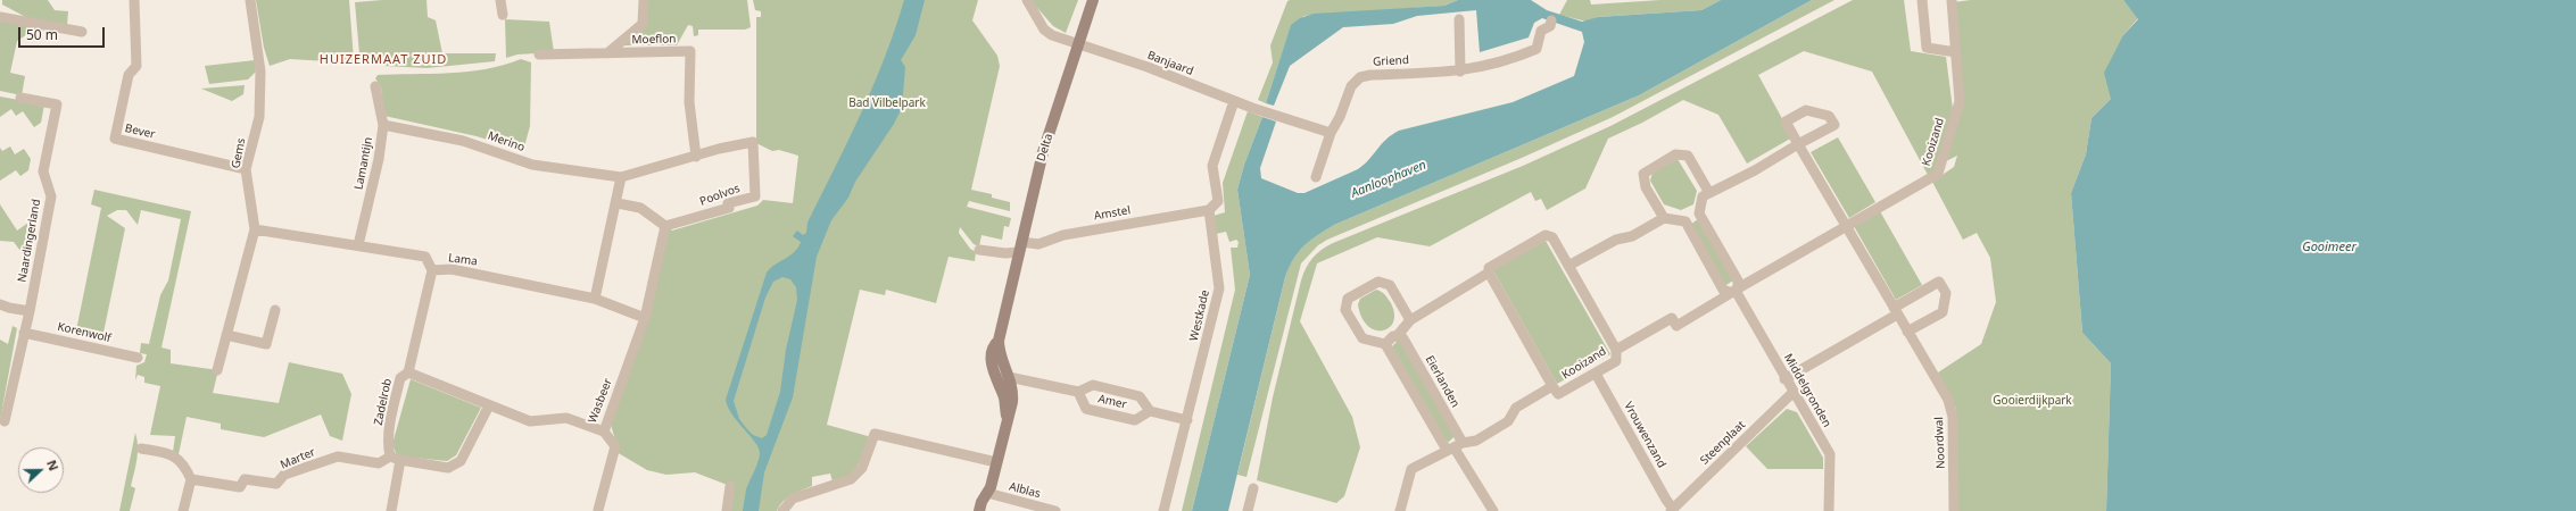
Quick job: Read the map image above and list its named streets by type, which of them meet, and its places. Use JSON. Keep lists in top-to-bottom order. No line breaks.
{"streets":{"street":["Moeflon","Griend","Banjaard","Bever","Merino","Kooizand","Delta","Gems","Lamantijn","Poolvos","Amstel","Naardingerland","Lama","Westkade","Korenwolf","Eierlanden","Middelgronden","Wasbeer","Zadelrob","Amer","Vrouwenzand","Steenplaat","Noordwal","Marter","Alblas"]},"crossings":[["Moeflon","Poolvos"],["Griend","Banjaard"],["Banjaard","Delta"],["Banjaard","Westkade"],["Bever","Gems"],["Merino","Lamantijn"],["Kooizand","Eierlanden"],["Kooizand","Middelgronden"],["Kooizand","Vrouwenzand"],["Kooizand","Noordwal"],["Delta","Amstel"],["Delta","Amer"],["Delta","Alblas"],["Gems","Lama"],["Lamantijn","Lama"],["Amstel","Westkade"],["Naardingerland","Korenwolf"],["Lama","Wasbeer"],["Lama","Zadelrob"],["Middelgronden","Steenplaat"],["Middelgronden","Noordwal"],["Wasbeer","Zadelrob"],["Zadelrob","Marter"],["Vrouwenzand","Steenplaat"]],"districts":["HUIZERMAAT ZUID"],"water":["Aanloophaven","Gooimeer"],"parks":["Bad Vilbelpark","Gooierdijkpark"],"scale_bar":"50 m","north":"right"}
